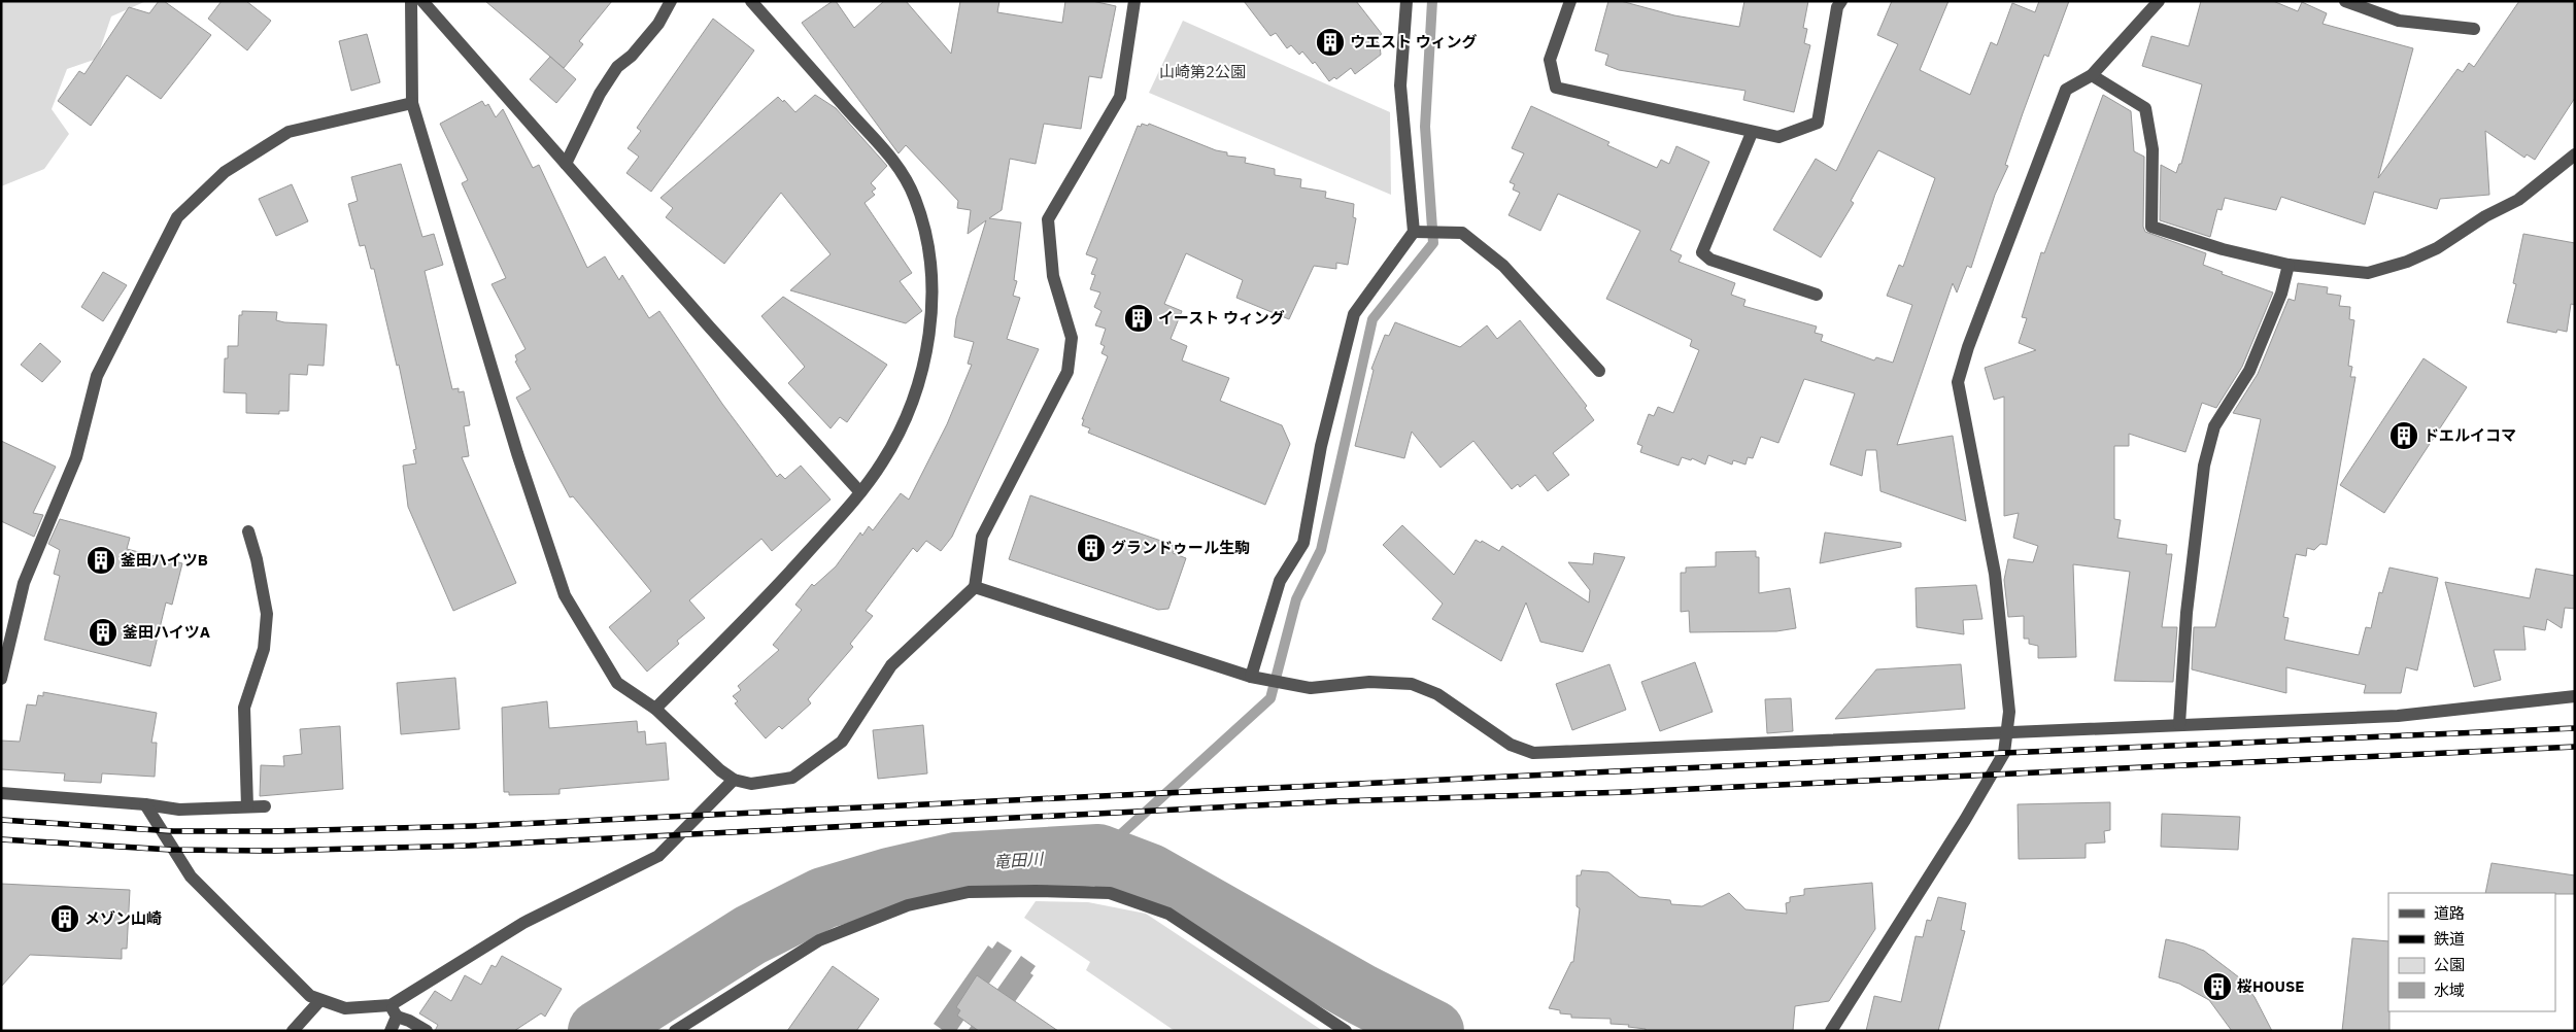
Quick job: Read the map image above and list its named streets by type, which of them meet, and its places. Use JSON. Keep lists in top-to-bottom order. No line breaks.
{"water":["竜田川"],"parks":["山崎第2公園"],"places":{"building":["ウエスト ウィング","イースト ウィング","ドエルイコマ","グランドゥール生駒","釜田ハイツB","釜田ハイツA","メゾン山崎","桜HOUSE"]},"legend":["道路","鉄道","公園","水域"]}
